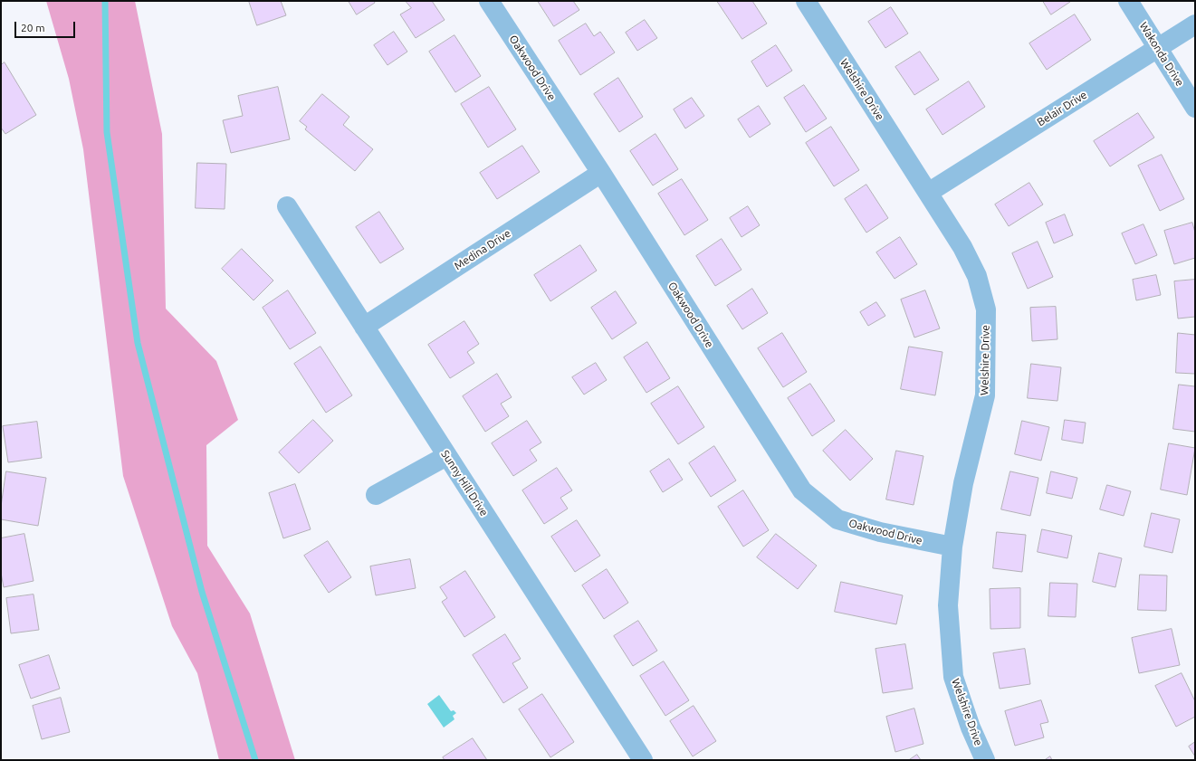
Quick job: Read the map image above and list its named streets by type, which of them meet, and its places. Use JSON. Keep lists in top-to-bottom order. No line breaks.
{"streets":{"street":["Wakonda Drive","Oakwood Drive","Welshire Drive","Belair Drive","Medina Drive","Sunny Hill Drive"]},"crossings":[["Wakonda Drive","Belair Drive"],["Oakwood Drive","Welshire Drive"],["Oakwood Drive","Medina Drive"],["Welshire Drive","Belair Drive"],["Medina Drive","Sunny Hill Drive"]],"scale_bar":"20 m"}
